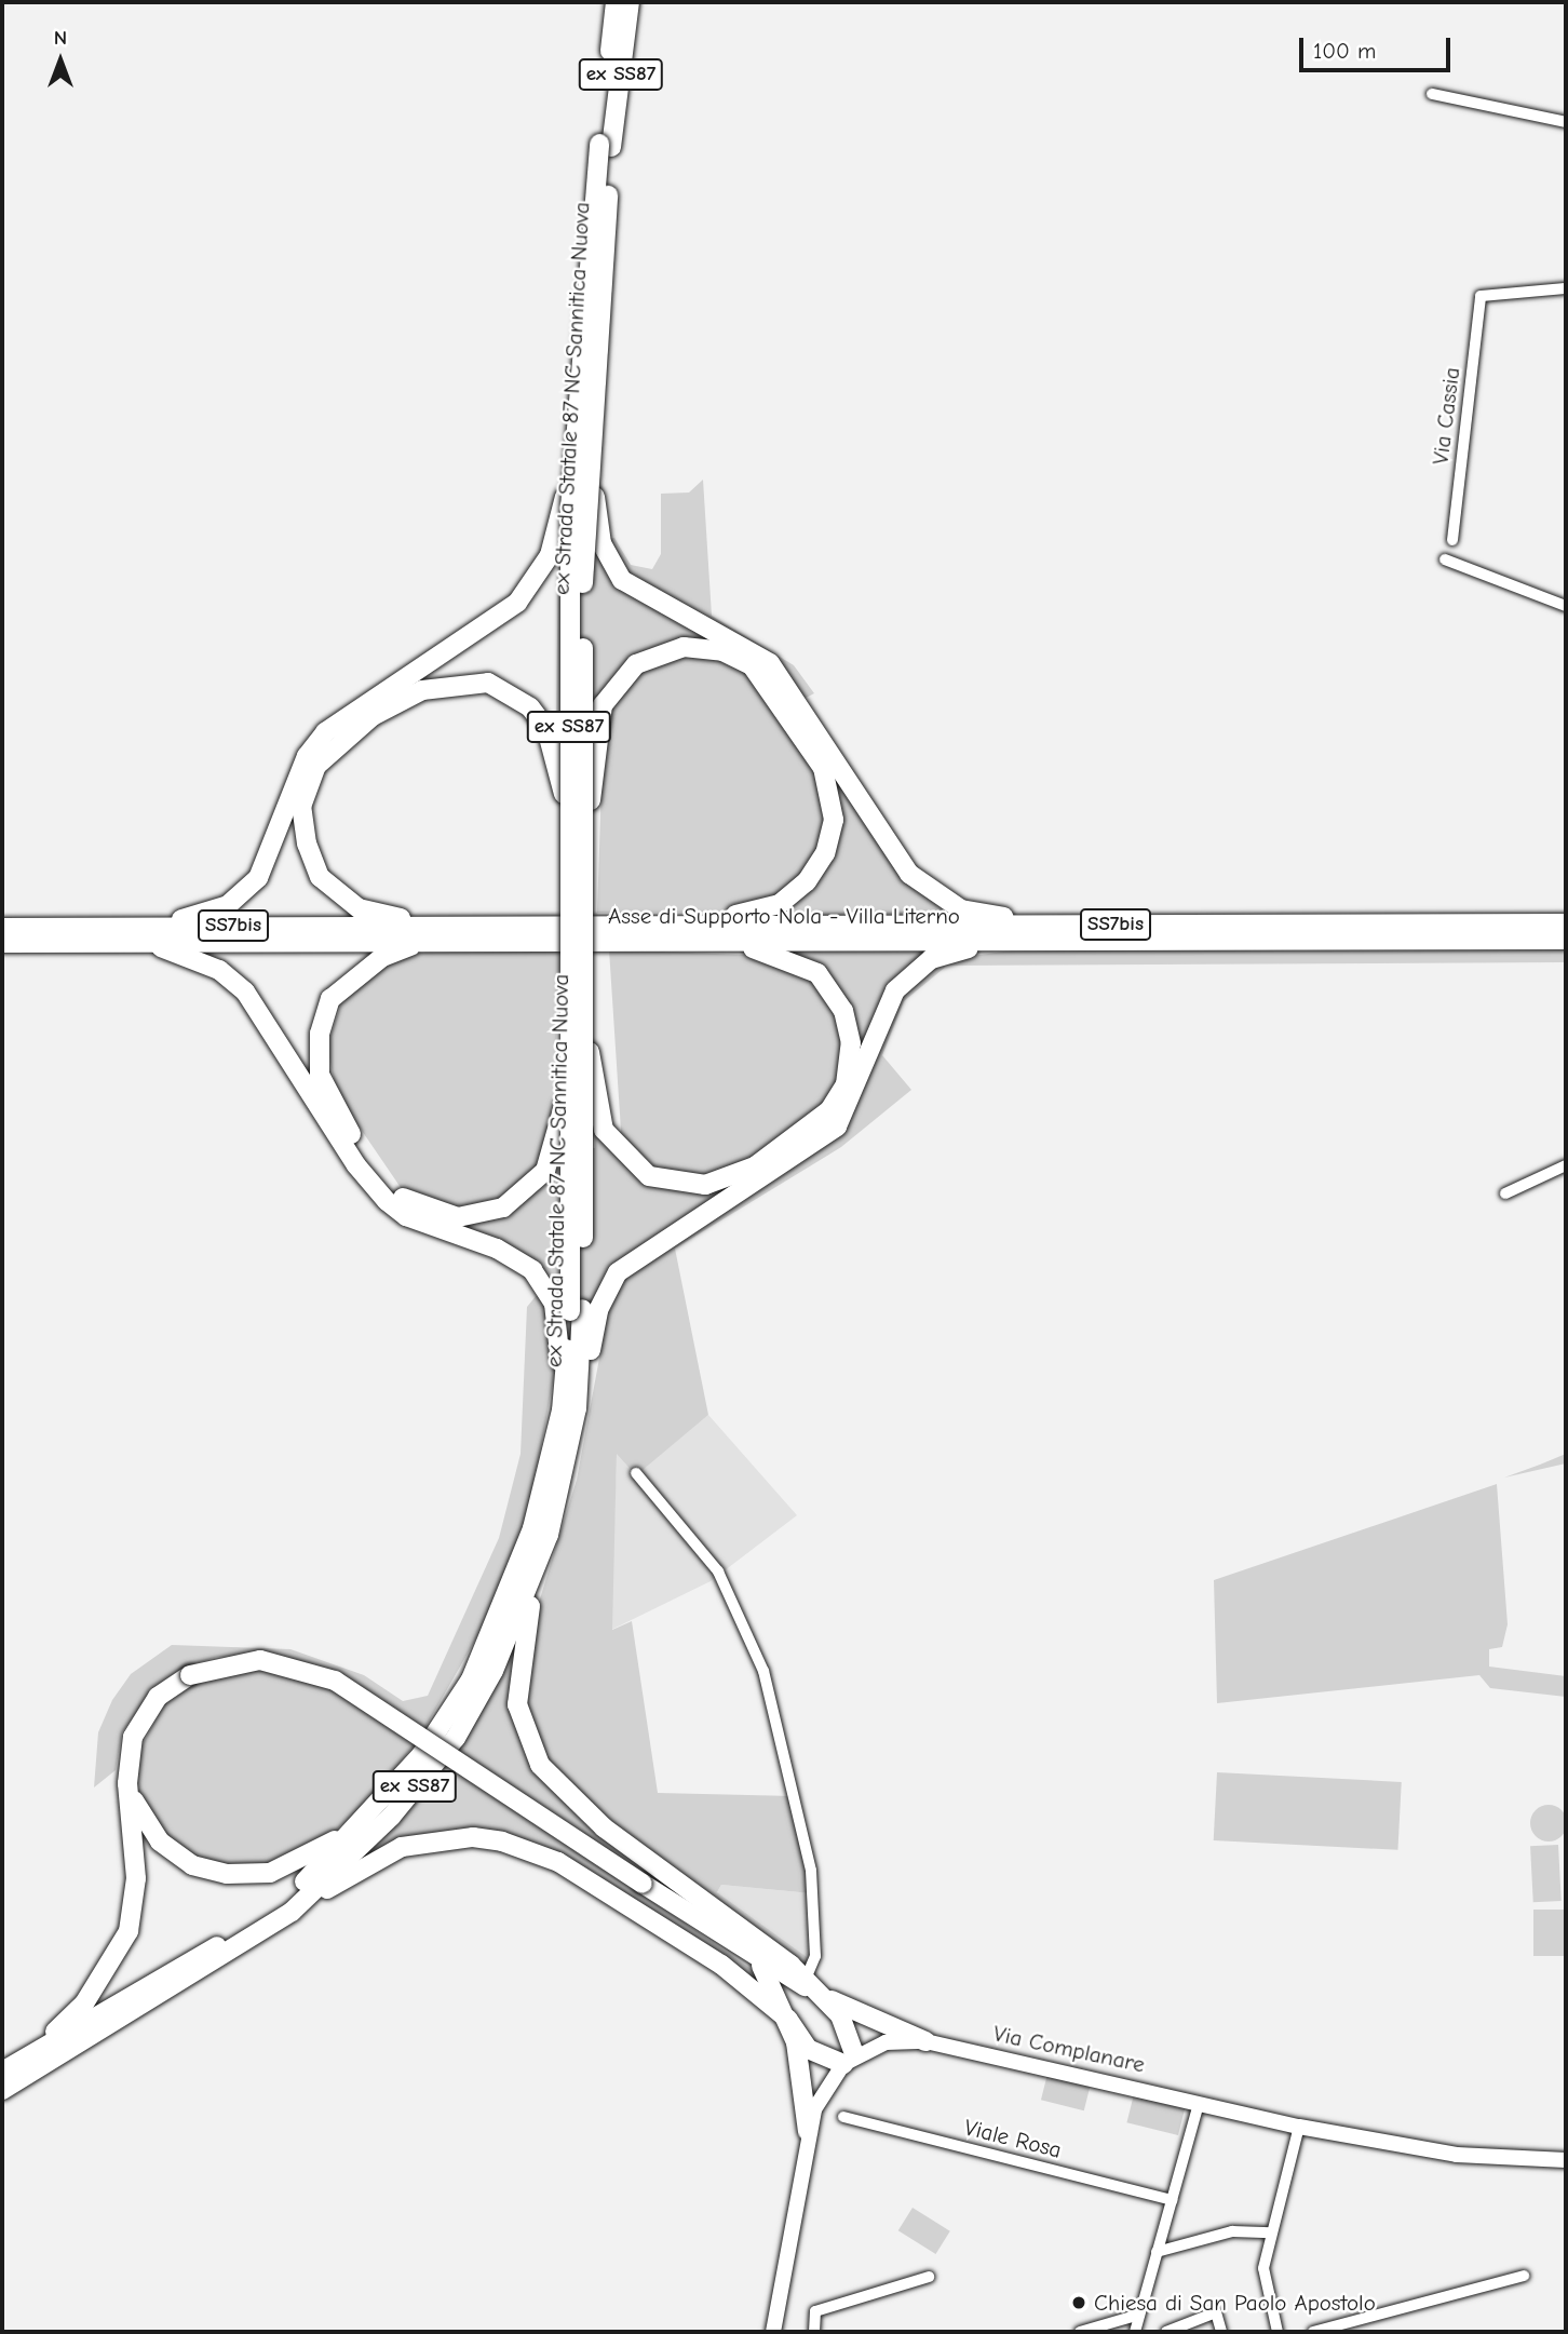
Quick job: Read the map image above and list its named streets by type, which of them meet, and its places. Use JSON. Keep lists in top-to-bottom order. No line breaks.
{"streets":{"highway":["ex SS87","ex Strada Statale 87 NC Sannitica Nuova","Asse di Supporto Nola - Villa Literno","SS7bis"],"main road":["Via Complanare"],"street":["Via Cassia","Viale Rosa"]},"places":["Chiesa di San Paolo Apostolo"],"scale_bar":"100 m","north":"top"}
